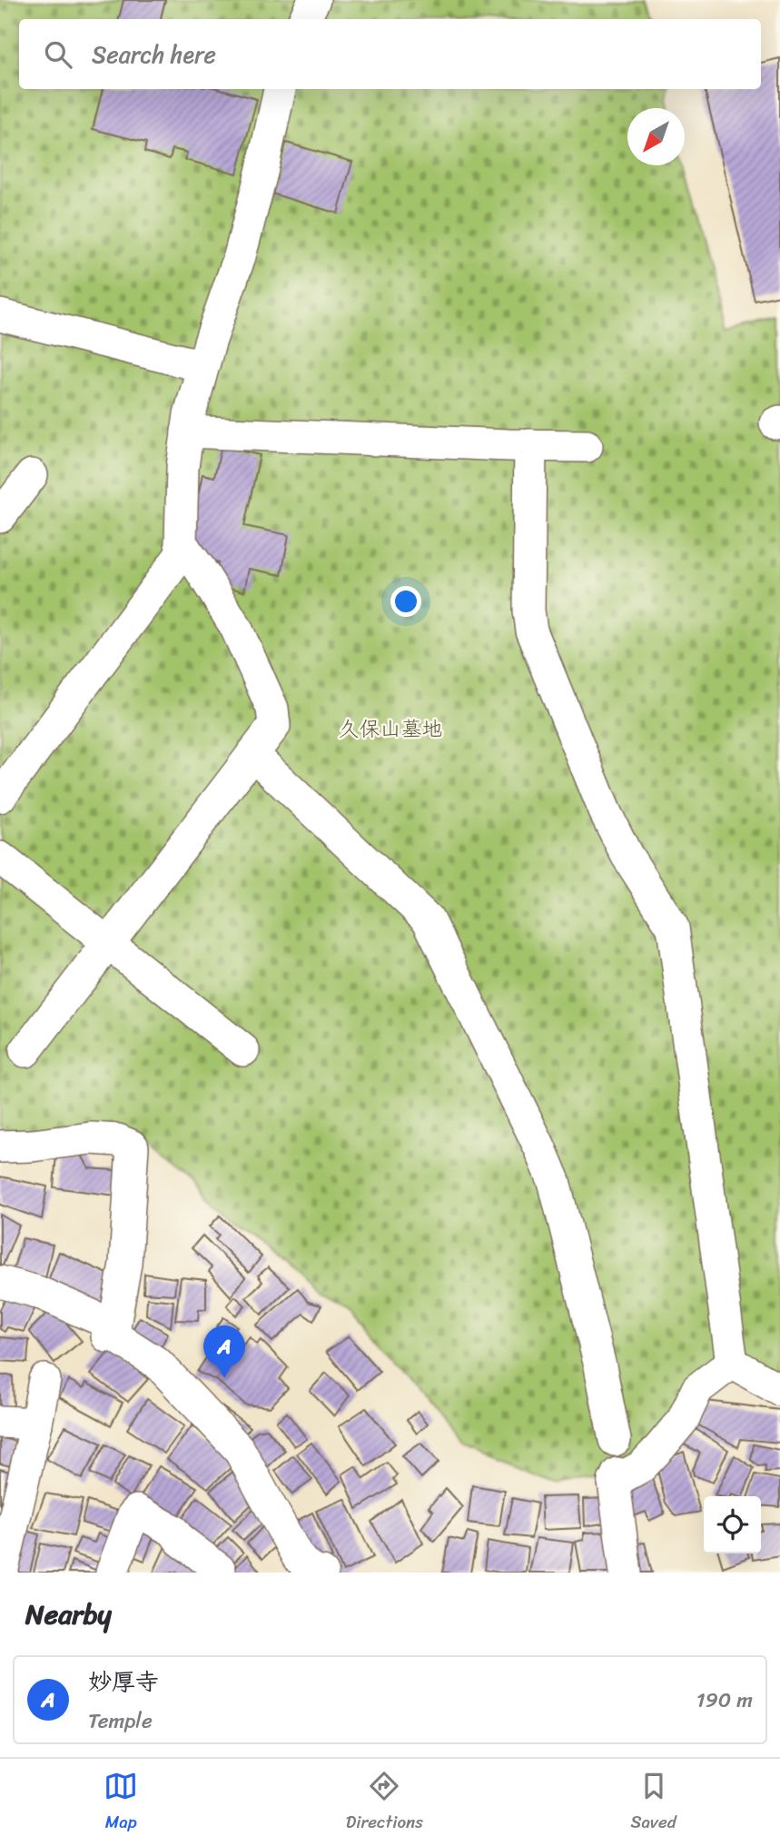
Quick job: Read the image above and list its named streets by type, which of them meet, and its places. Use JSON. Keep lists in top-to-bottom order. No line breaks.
{"parks":["久保山墓地"],"north":"bottom left","page":{"search":"Search here","pins":"A","heading":"Nearby","list":[{"mark":"A","name":"妙厚寺","note":"Temple","value":"190 m"}],"nav":["Map","Directions","Saved"]}}
